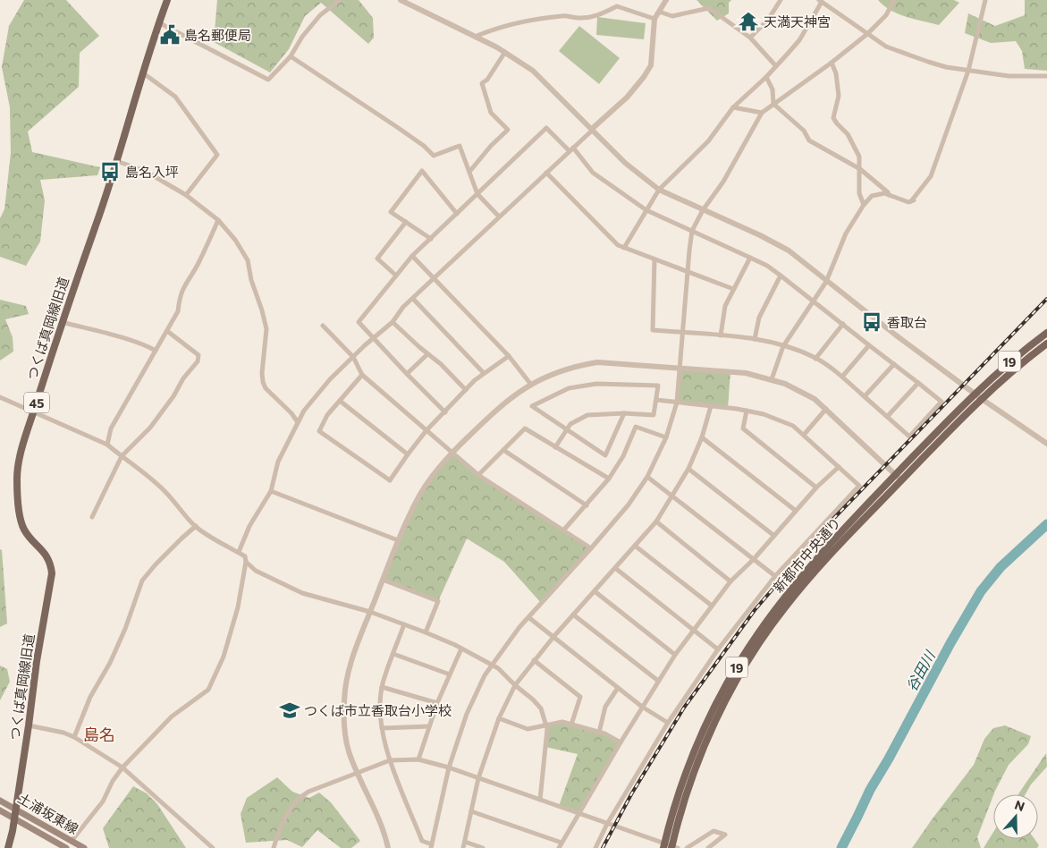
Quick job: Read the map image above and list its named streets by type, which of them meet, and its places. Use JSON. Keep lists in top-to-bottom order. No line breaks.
{"streets":{"main road":["つくば真岡線旧道","19","45","新都市中央通り","土浦坂東線"]},"crossings":[["つくば真岡線旧道","土浦坂東線"]],"districts":["島名"],"water":["谷田川"],"places":{"temple":["天満天神宮"],"public building":["島名郵便局"],"bus stop":["島名入坪","香取台"],"school or university":["つくば市立香取台小学校"]},"north":"top"}
